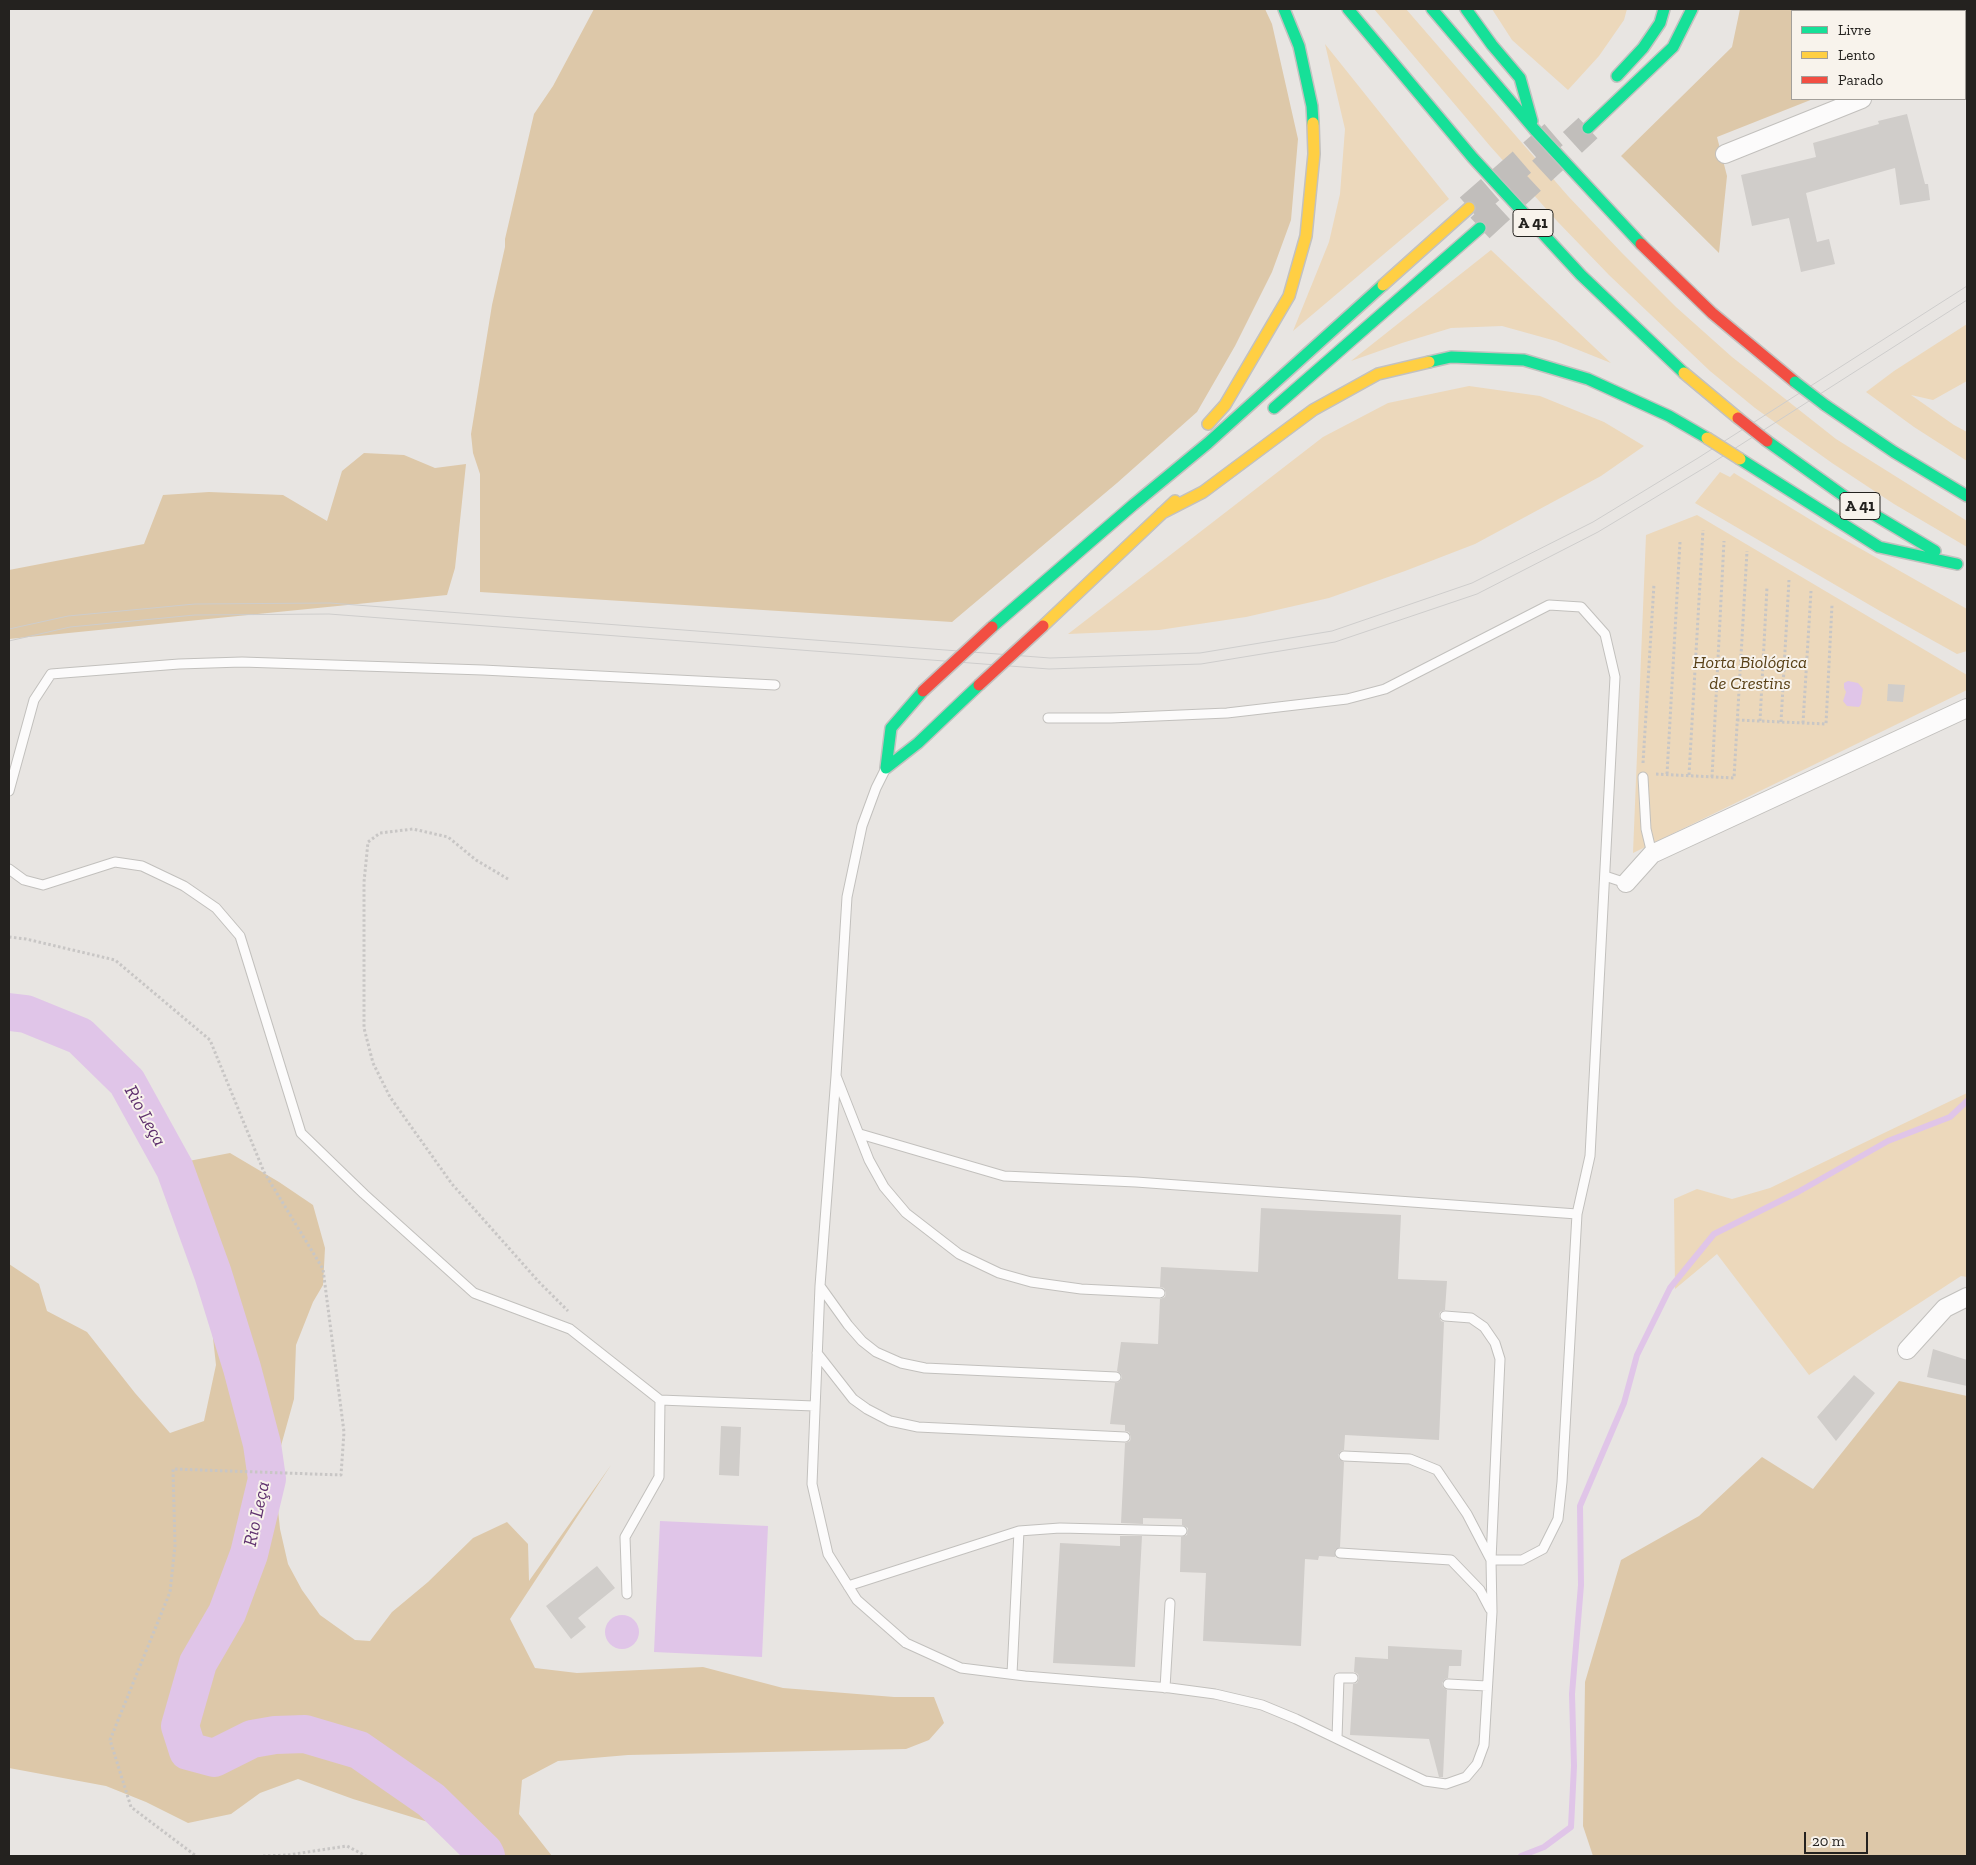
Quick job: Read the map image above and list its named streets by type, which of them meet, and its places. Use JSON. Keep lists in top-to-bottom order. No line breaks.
{"streets":{"highway":["A 41"]},"water":["Rio Leça"],"parks":["Horta Biológica de Crestins"],"legend":["Livre","Lento","Parado"],"scale_bar":"20 m"}
